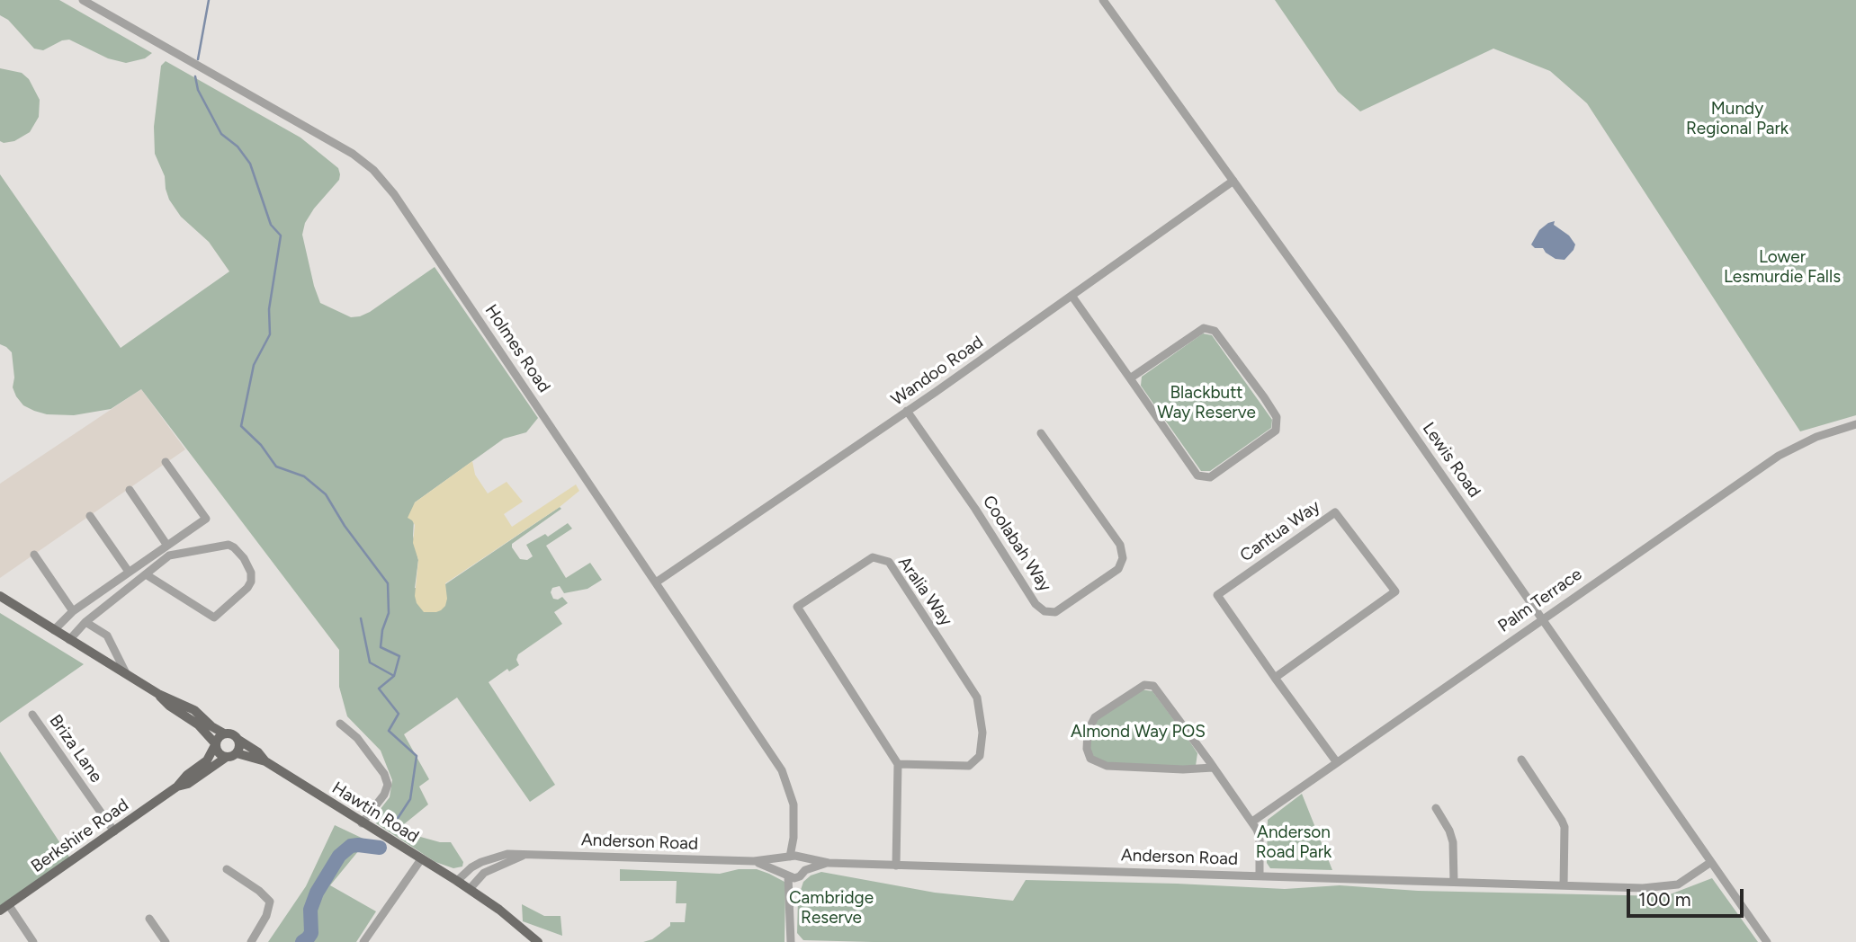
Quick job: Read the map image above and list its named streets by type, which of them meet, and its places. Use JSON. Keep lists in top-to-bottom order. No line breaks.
{"streets":{"main road":["Hawtin Road","Berkshire Road"],"street":["Holmes Road","Wandoo Road","Lewis Road","Cantua Way","Coolabah Way","Aralia Way","Palm Terrace","Briza Lane","Anderson Road"]},"crossings":[["Holmes Road","Wandoo Road"],["Holmes Road","Anderson Road"],["Wandoo Road","Lewis Road"],["Wandoo Road","Coolabah Way"],["Lewis Road","Palm Terrace"],["Lewis Road","Anderson Road"],["Cantua Way","Palm Terrace"],["Briza Lane","Berkshire Road"],["Hawtin Road","Berkshire Road"],["Hawtin Road","Anderson Road"]],"parks":["Mundy Regional Park","Lower Lesmurdie Falls","Blackbutt Way Reserve","Almond Way POS","Anderson Road Park","Cambridge Reserve"],"scale_bar":"100 m"}
